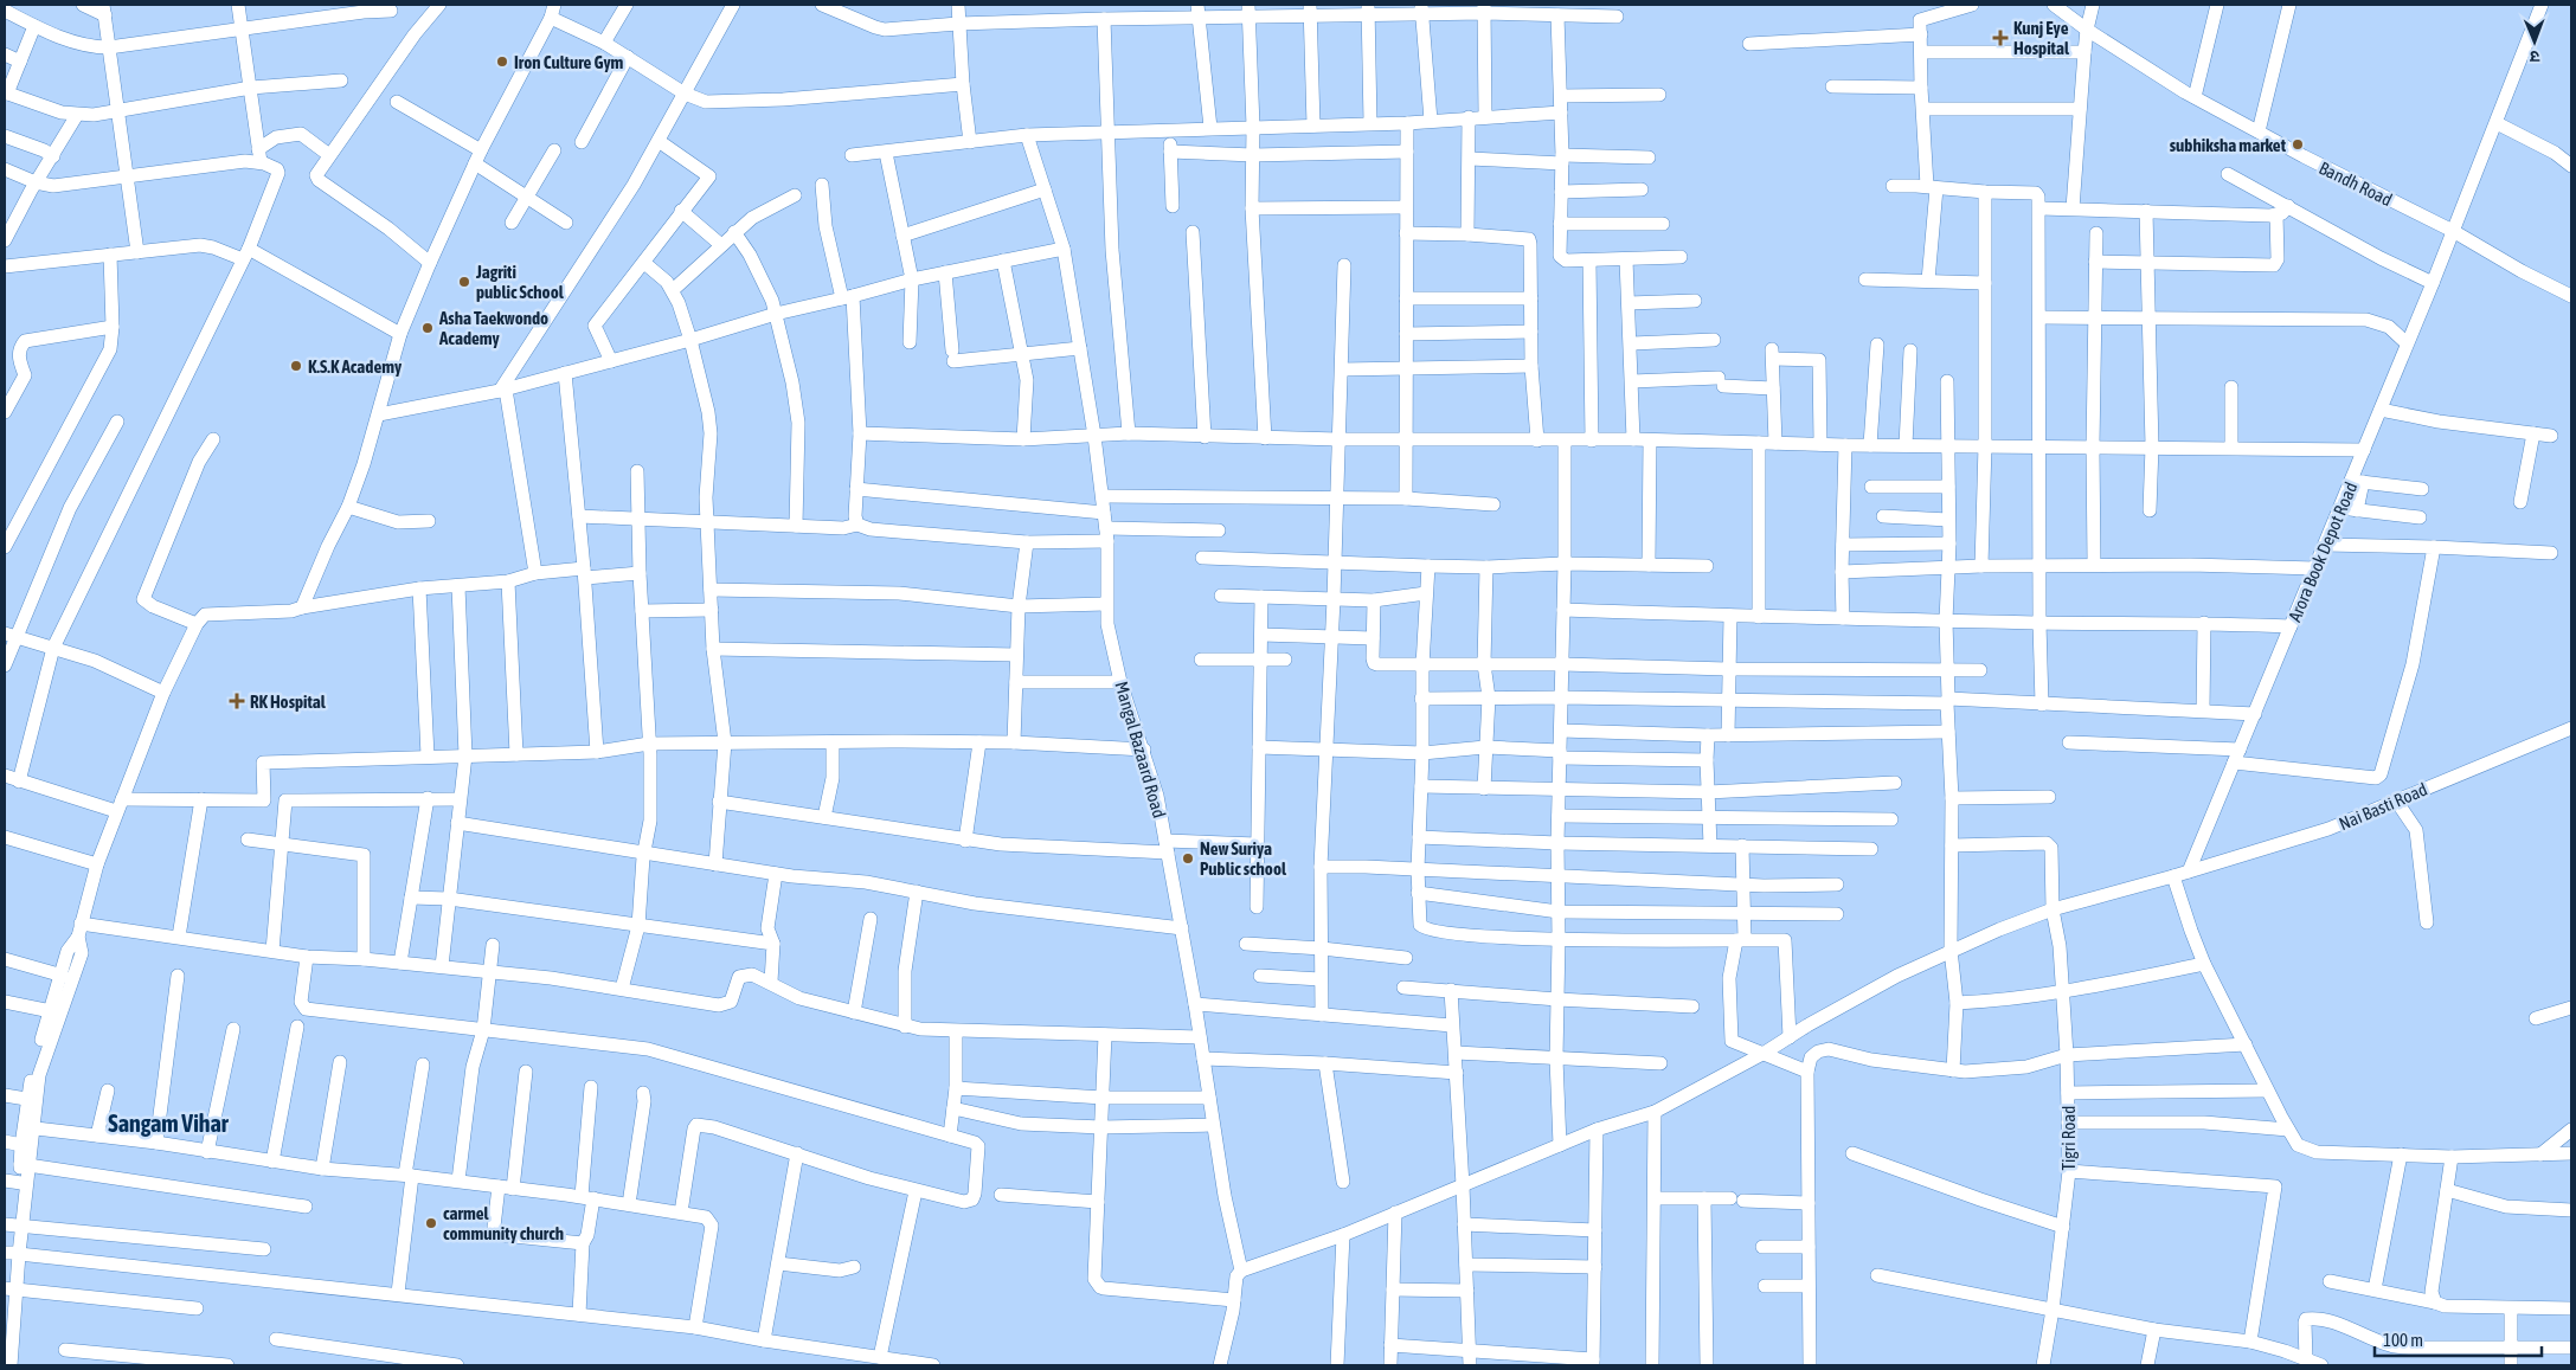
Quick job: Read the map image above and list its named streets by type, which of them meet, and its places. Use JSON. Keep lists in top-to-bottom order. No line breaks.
{"streets":{"street":["Bandh Road","Arora Book Depot Road","Mangal Bazaard Road","Nai Basti Road","Tigri Road"]},"crossings":[["Bandh Road","Arora Book Depot Road"],["Arora Book Depot Road","Nai Basti Road"],["Mangal Bazaard Road","Nai Basti Road"],["Nai Basti Road","Tigri Road"]],"districts":["Sangam Vihar"],"places":{"health":["Kunj Eye Hospital","RK Hospital"],"other":["Iron Culture Gym","subhiksha market","Jagriti public School","Asha Taekwondo Academy","K.S.K Academy","New Suriya Public school","carmel community church"]},"scale_bar":"100 m","north":"bottom"}
